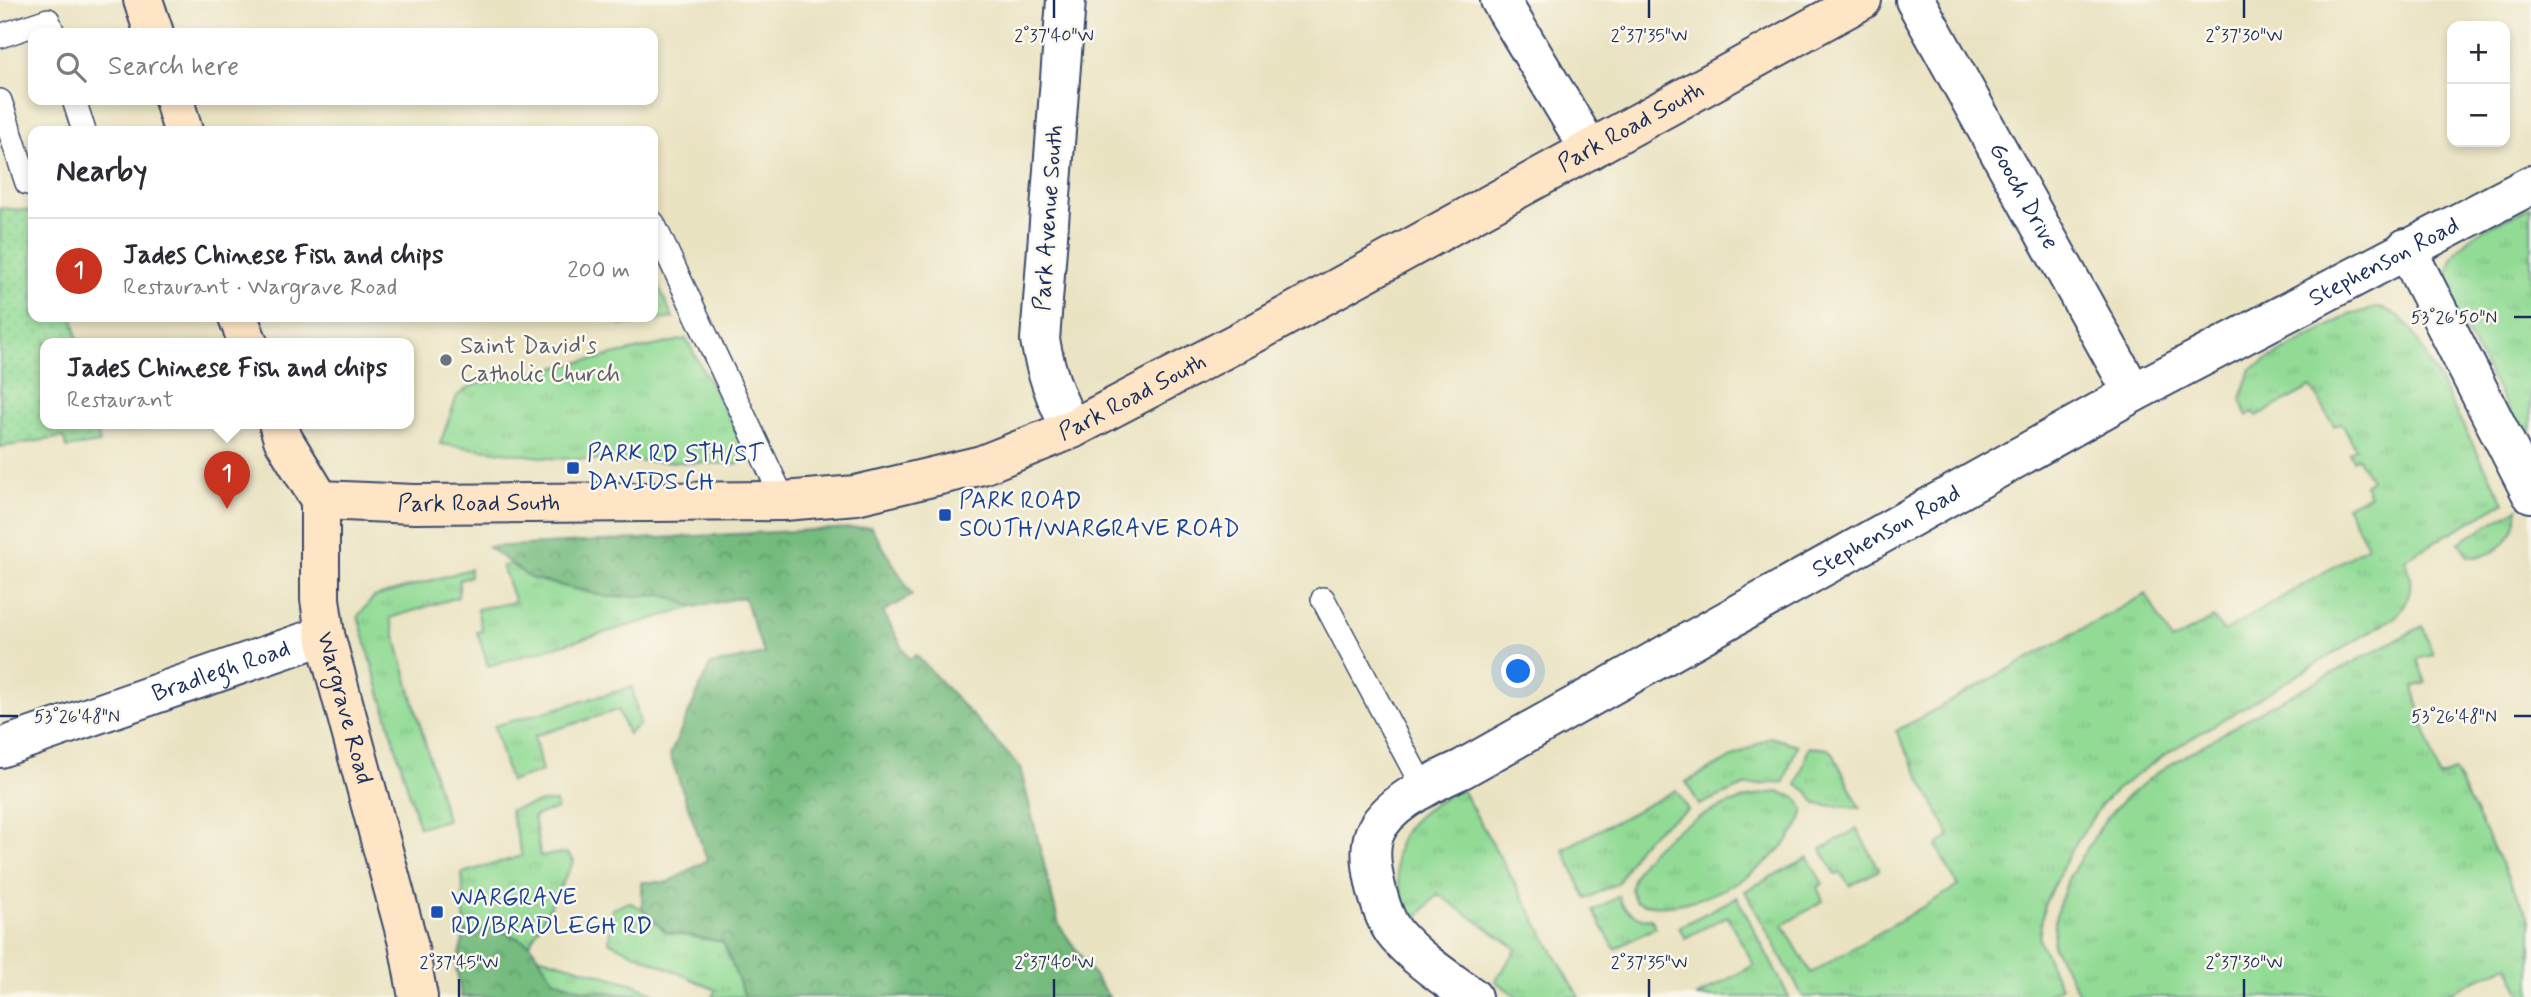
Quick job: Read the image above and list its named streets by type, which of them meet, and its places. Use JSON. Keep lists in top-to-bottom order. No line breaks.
{"streets":{"street":["Park Road South","Gooch Drive","Park Avenue South","Stephenson Road","Bradlegh Road","Wargrave Road"]},"crossings":[["Park Road South","Park Avenue South"],["Park Road South","Wargrave Road"],["Gooch Drive","Stephenson Road"],["Bradlegh Road","Wargrave Road"]],"places":{"other":["Saint David's Catholic Church"],"transit":["PARK RD STH/ST DAVIDS CH","PARK ROAD SOUTH/WARGRAVE ROAD","WARGRAVE RD/BRADLEGH RD"]},"page":{"map_buttons":["+","−"],"search":"Search here","heading":"Nearby","list":[{"mark":"1","name":"Jades Chinese Fish and chips","note":"Restaurant · Wargrave Road","value":"200 m"}],"popup":["Jades Chinese Fish and chips","Restaurant"],"pins":"1"},"coordinates":["2°37'40\"W","2°37'35\"W","2°37'30\"W","53°26'50\"N","53°26'48\"N","2°37'45\"W"]}
